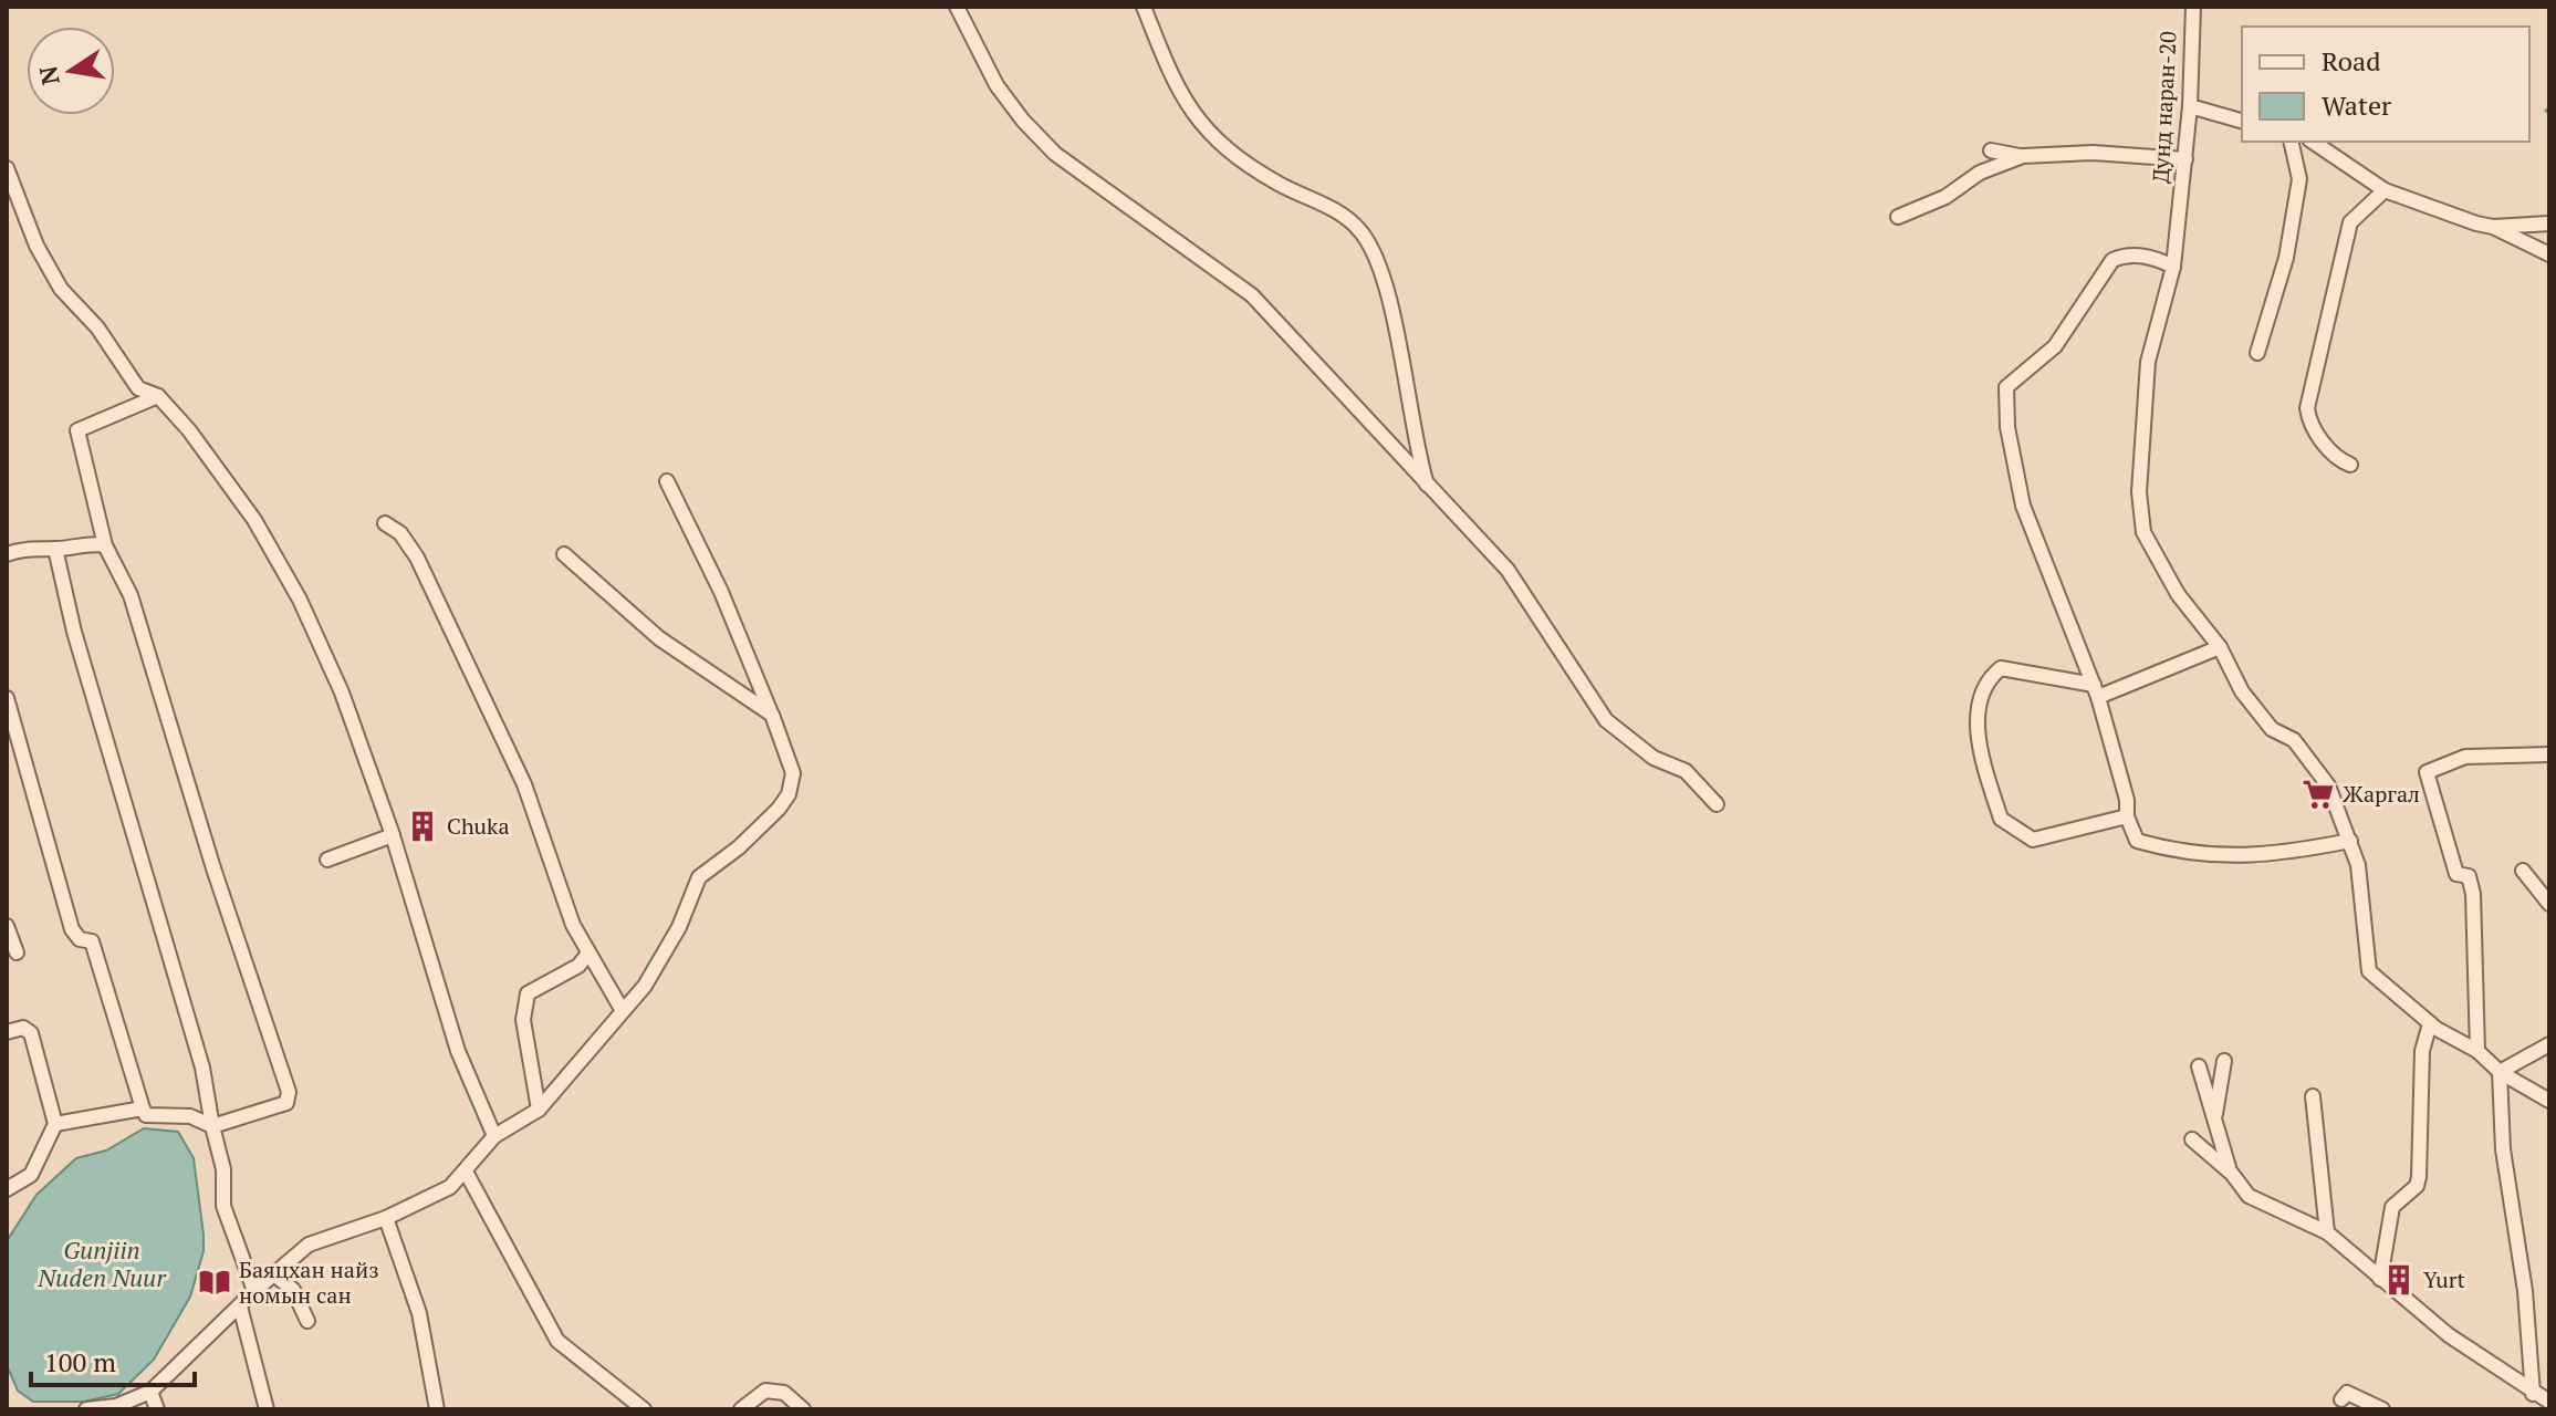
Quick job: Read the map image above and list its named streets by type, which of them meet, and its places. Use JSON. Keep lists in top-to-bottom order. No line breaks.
{"streets":{"street":["Дунд наран-20"]},"water":["Gunjiin Nuden Nuur"],"places":{"supermarket":["Жаргал"],"building":["Chuka","Yurt"],"library":["Баяцхан найз номын сан"]},"legend":["Road","Water"],"scale_bar":"100 m","north":"left"}
